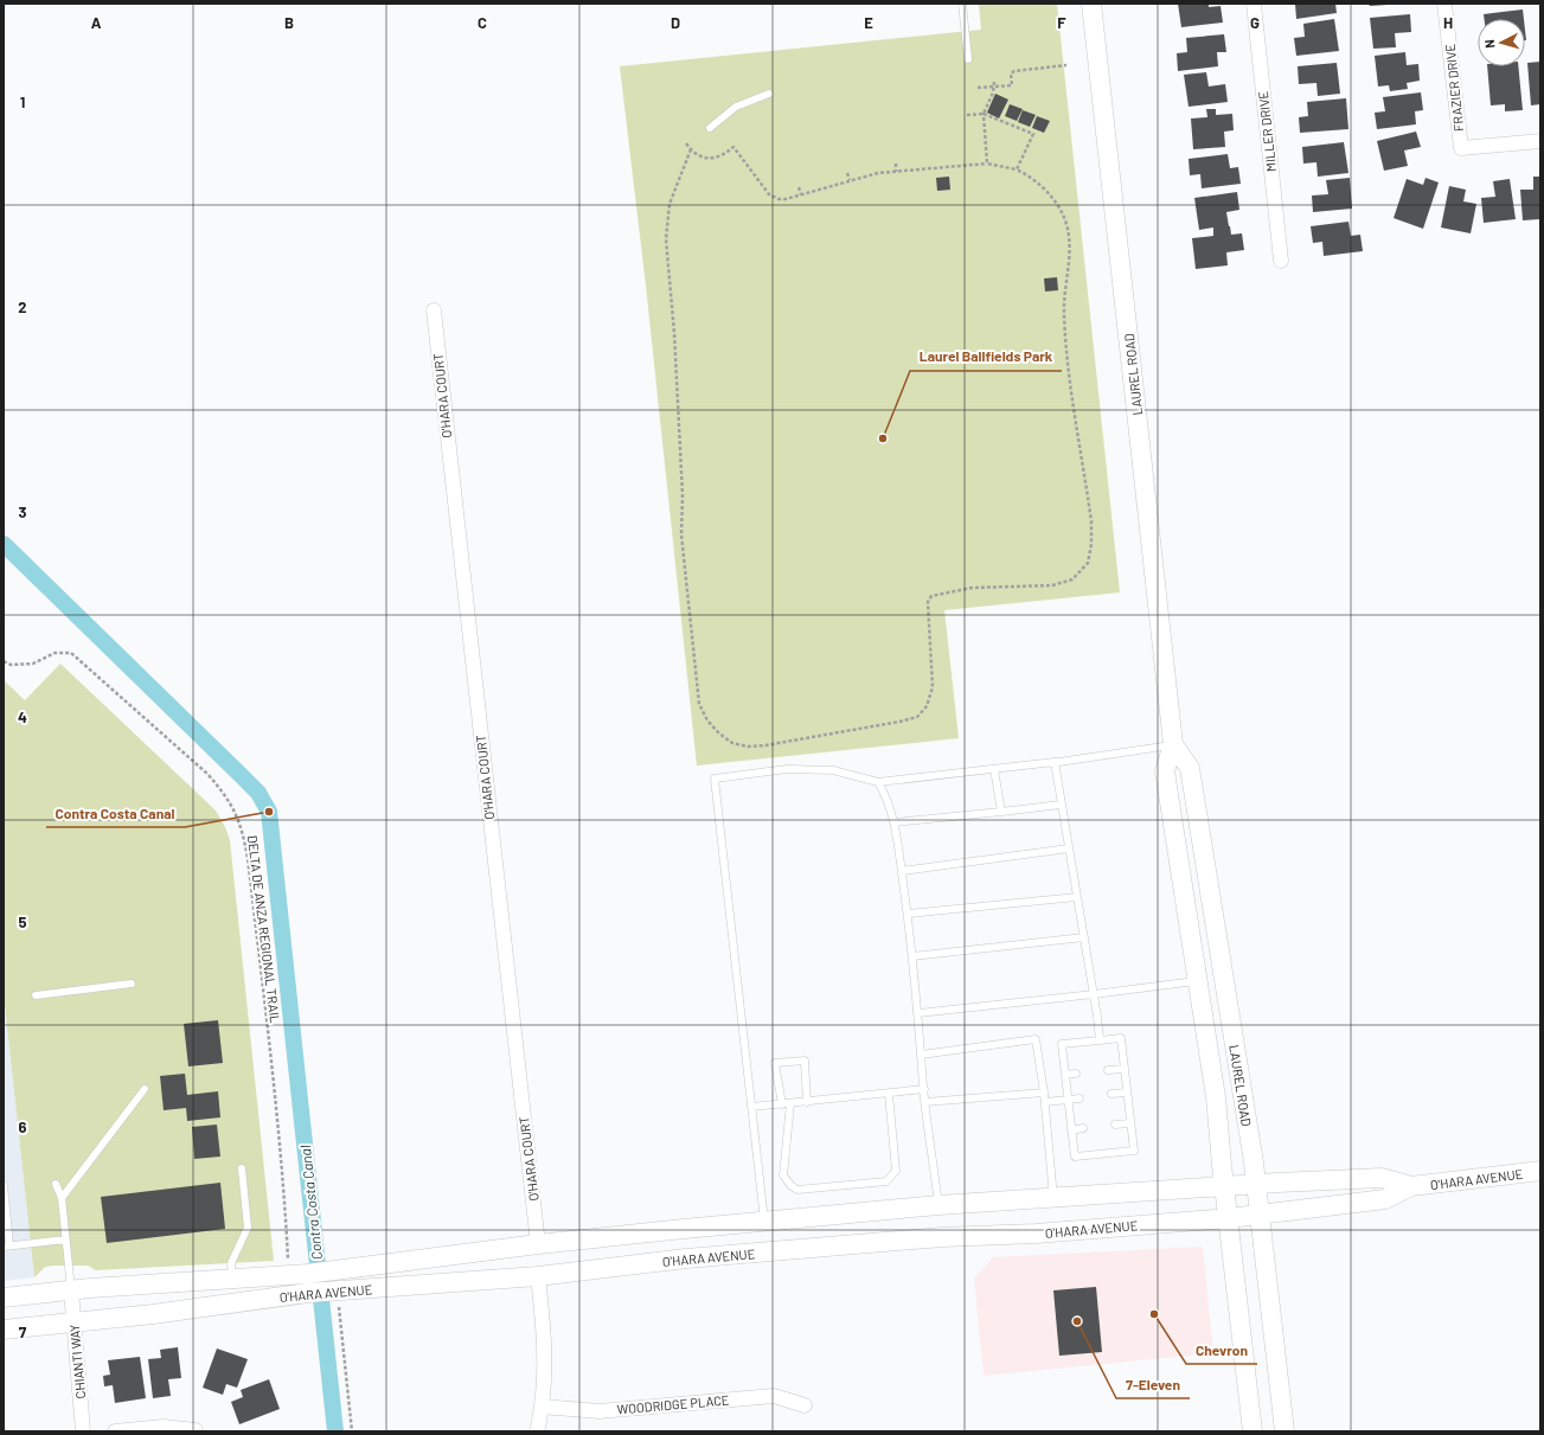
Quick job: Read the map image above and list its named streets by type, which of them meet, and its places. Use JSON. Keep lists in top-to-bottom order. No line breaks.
{"streets":{"main road":["LAUREL ROAD","O'HARA AVENUE"],"street":["FRAZIER DRIVE","MILLER DRIVE","O'HARA COURT","CHIANTI WAY","WOODRIDGE PLACE"],"path":["DELTA DE ANZA REGIONAL TRAIL"]},"crossings":[["LAUREL ROAD","O'HARA AVENUE"],["O'HARA COURT","O'HARA AVENUE"],["O'HARA AVENUE","CHIANTI WAY"]],"water":["Contra Costa Canal"],"places":["Laurel Ballfields Park","Contra Costa Canal","Chevron","7-Eleven"],"north":"left","grid":{"columns":["A","B","C","D","E","F","G","H"],"rows":["1","2","3","4","5","6","7"]}}
